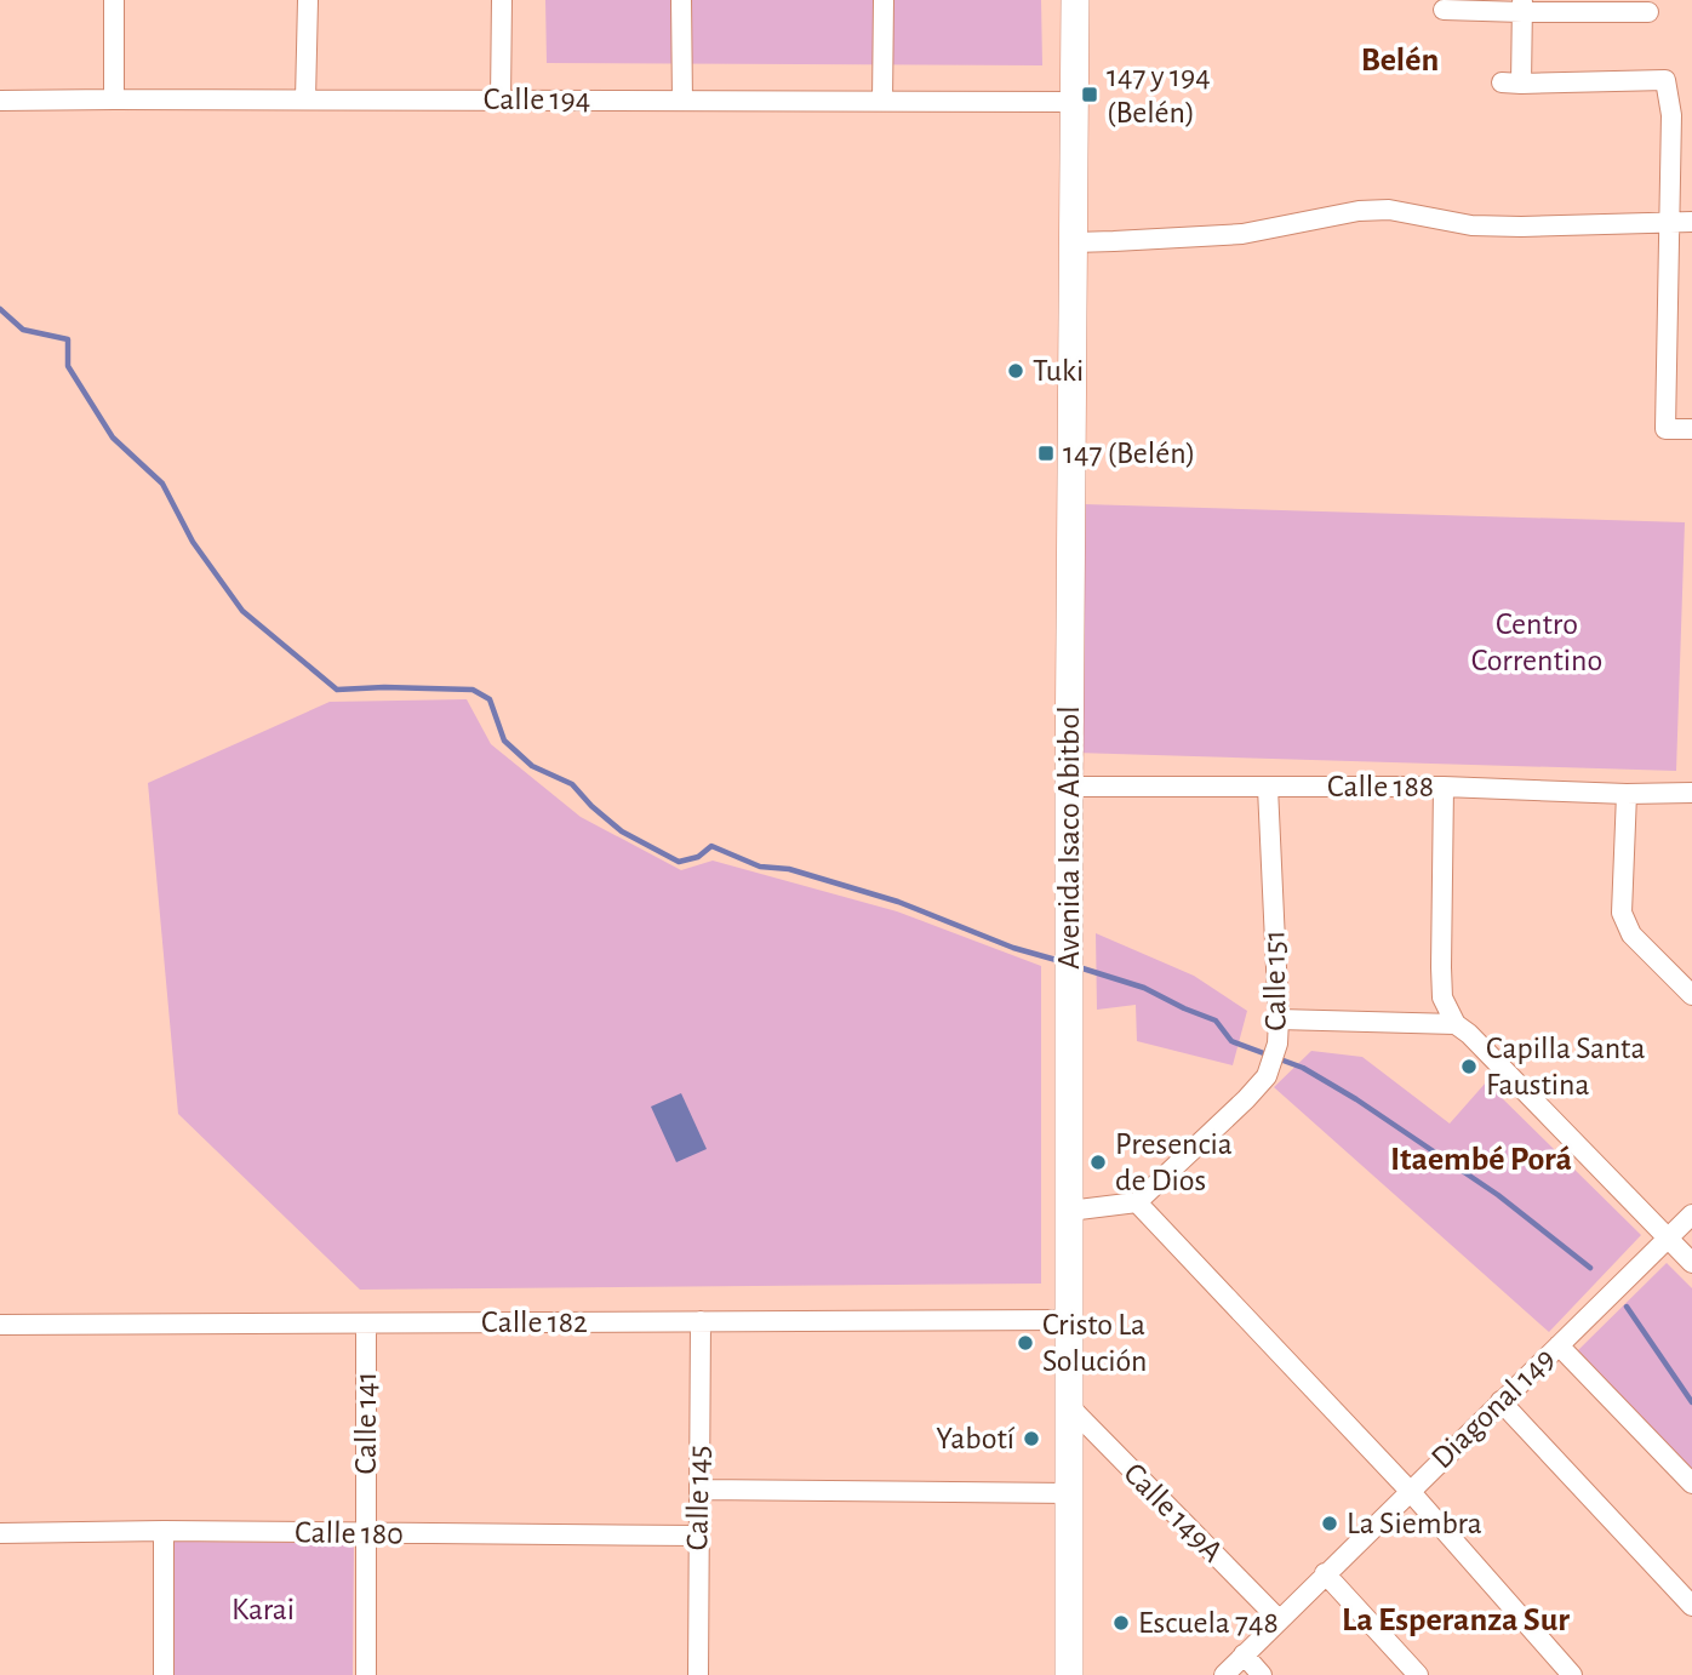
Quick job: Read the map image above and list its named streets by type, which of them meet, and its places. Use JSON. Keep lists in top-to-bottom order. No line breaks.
{"streets":{"main road":["Avenida Isaco Abitbol"],"street":["Calle 194","Calle 188","Calle 151","Calle 182","Diagonal 149","Calle 141","Calle 145","Calle 149A","Calle 180"]},"crossings":[["Calle 194","Avenida Isaco Abitbol"],["Calle 188","Avenida Isaco Abitbol"],["Calle 188","Calle 151"],["Avenida Isaco Abitbol","Calle 182"],["Avenida Isaco Abitbol","Calle 149A"],["Calle 182","Calle 141"],["Calle 182","Calle 145"],["Diagonal 149","Calle 149A"],["Calle 141","Calle 180"],["Calle 145","Calle 180"]],"districts":["Belén","Itaembé Porá","La Esperanza Sur"],"parks":["Centro Correntino","Karai"],"places":{"transit":["147 y 194 (Belén)","147 (Belén)"],"other":["Tuki","Capilla Santa Faustina","Presencia de Dios","Cristo La Solución","Yabotí","La Siembra","Escuela 748"]}}
